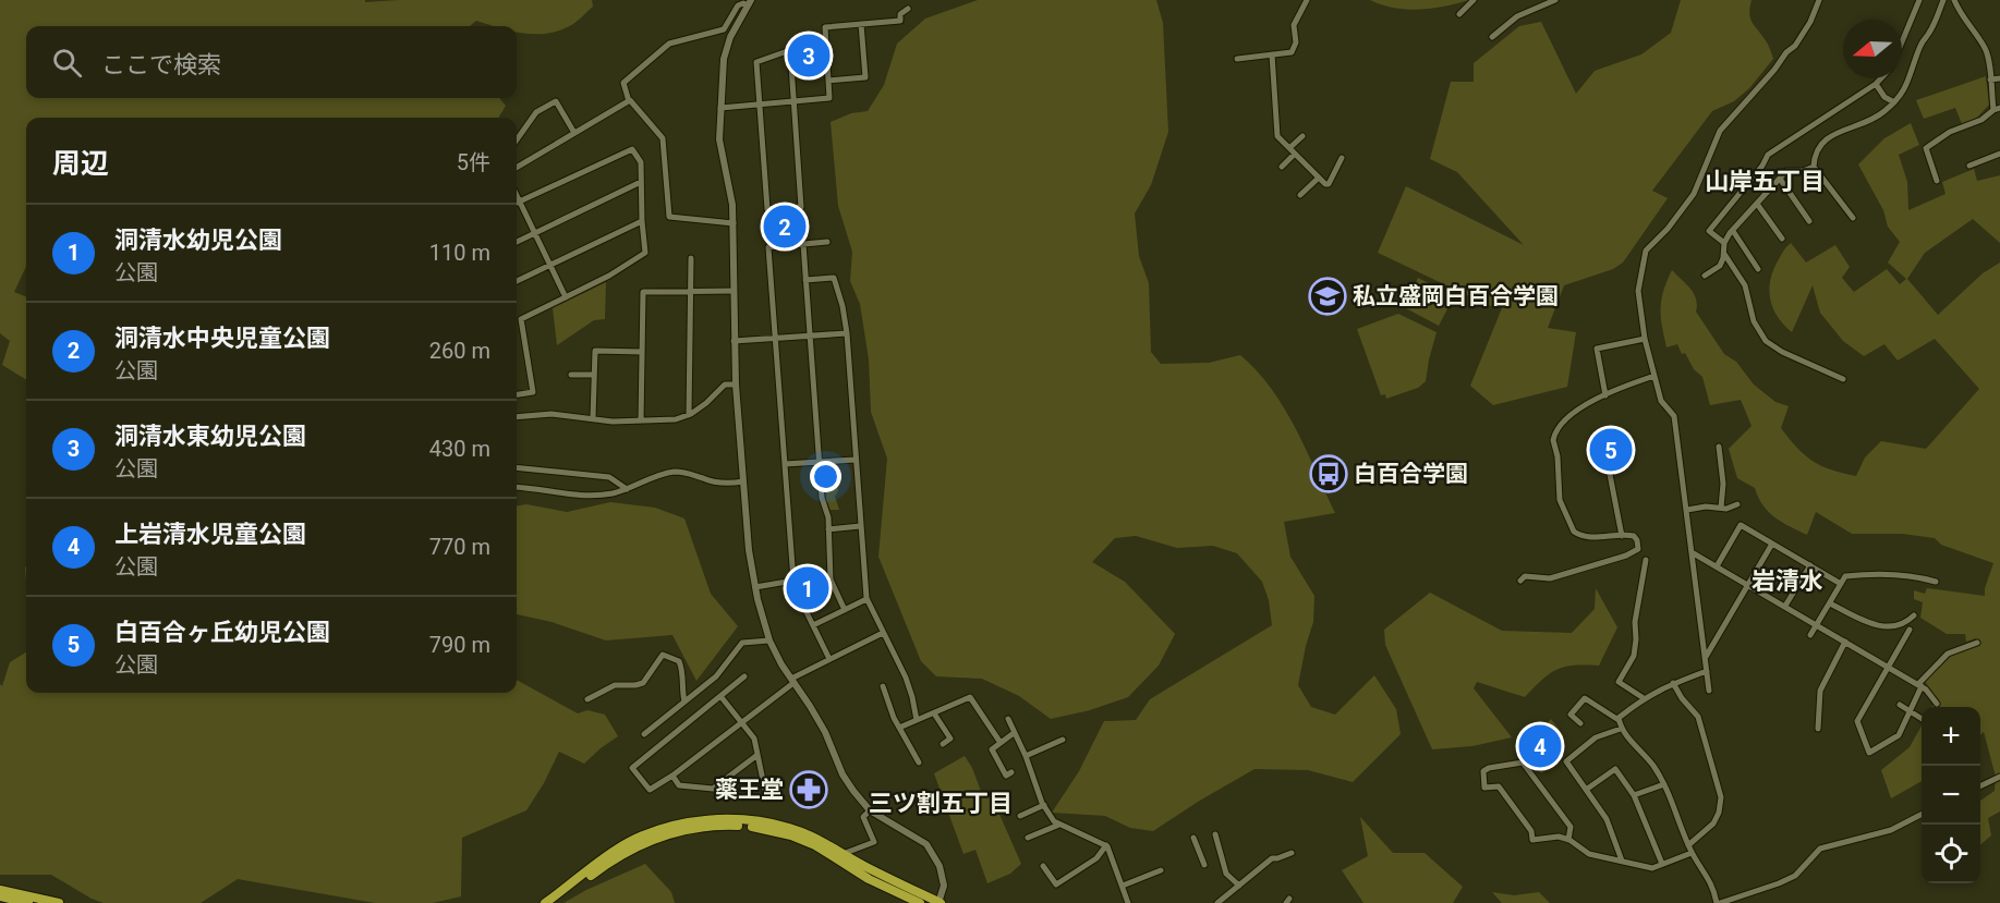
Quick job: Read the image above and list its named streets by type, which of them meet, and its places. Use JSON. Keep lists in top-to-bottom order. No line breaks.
{"districts":["山岸五丁目","岩清水","三ツ割五丁目"],"places":{"school or university":["私立盛岡白百合学園"],"bus stop":["白百合学園"],"pharmacy":["薬王堂"]},"north":"left","page":{"search":"ここで検索","pins":["3","2","5","1","4"],"heading":["周辺","5件"],"list":[{"mark":"1","name":"洞清水幼児公園","note":"公園","value":"110 m"},{"mark":"2","name":"洞清水中央児童公園","note":"公園","value":"260 m"},{"mark":"3","name":"洞清水東幼児公園","note":"公園","value":"430 m"},{"mark":"4","name":"上岩清水児童公園","note":"公園","value":"770 m"},{"mark":"5","name":"白百合ヶ丘幼児公園","note":"公園","value":"790 m"}],"map_buttons":["+","−"]}}
